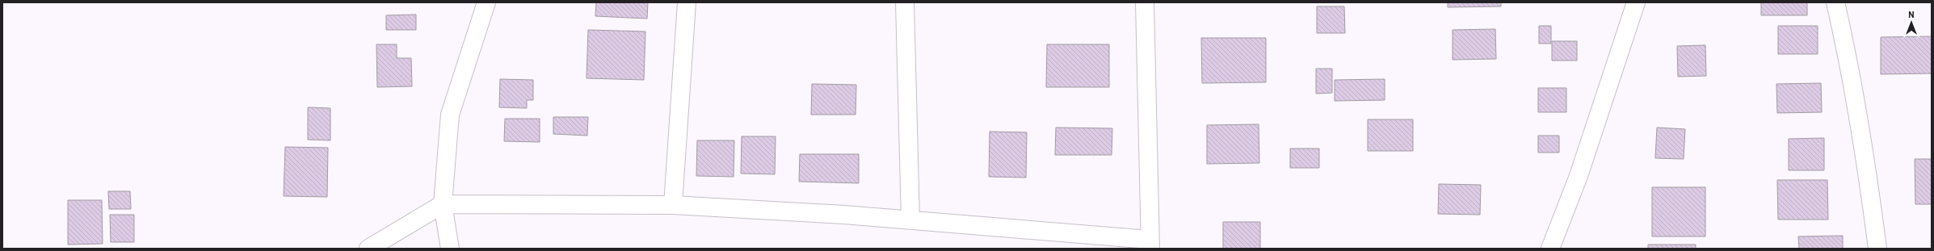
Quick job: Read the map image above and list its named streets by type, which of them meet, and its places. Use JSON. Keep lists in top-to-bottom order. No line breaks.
{"north":"top"}
